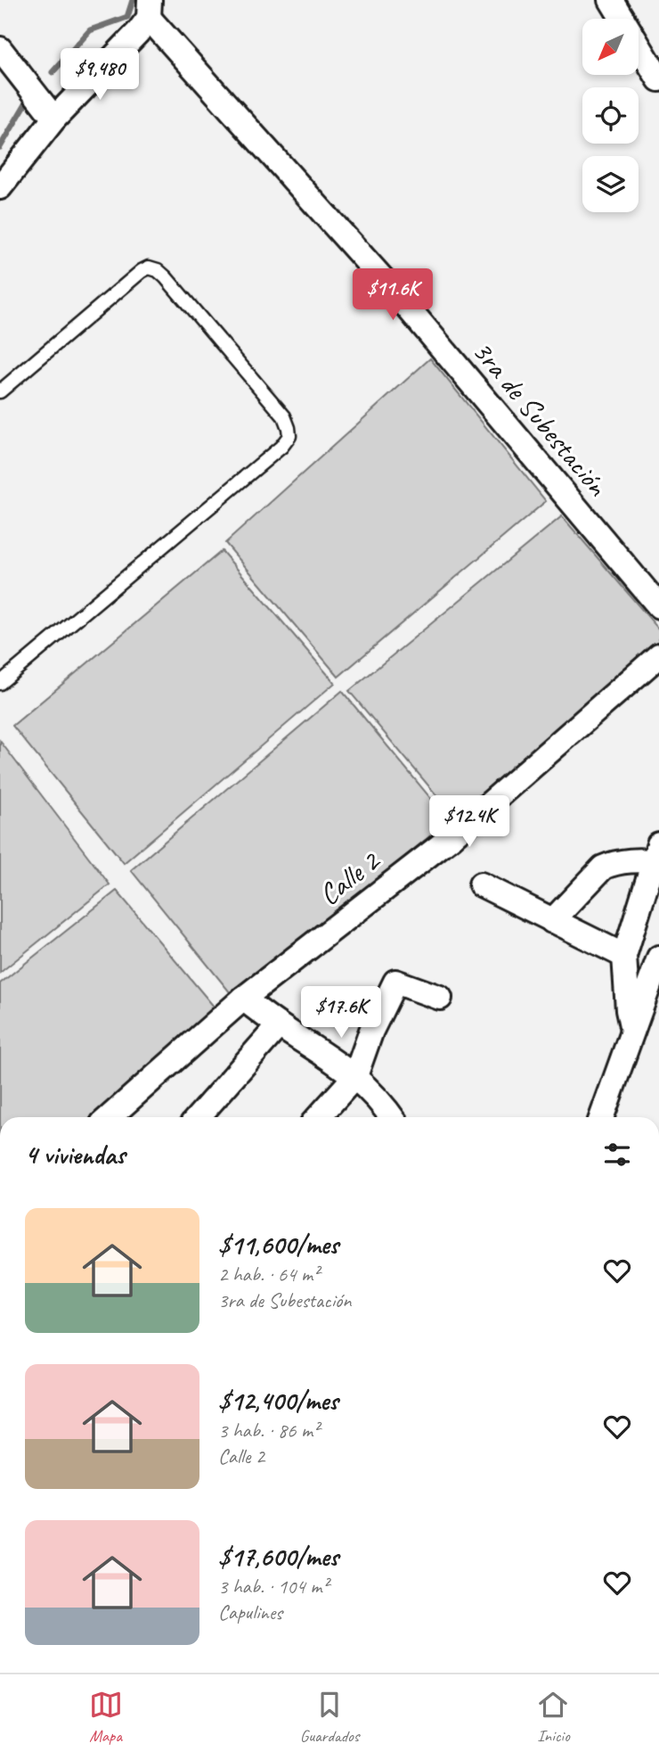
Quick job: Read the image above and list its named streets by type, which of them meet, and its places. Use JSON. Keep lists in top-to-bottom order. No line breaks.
{"streets":{"street":["3ra de Subestación","Calle 2"]},"north":"bottom left","page":{"price":["$9,480","$11.6K","$12.4K","$17.6K"],"heading":"4 viviendas","list":[{"name":"$11,600/mes","note":"2 hab. · 64 m² · 3ra de Subestación"},{"name":"$12,400/mes","note":"3 hab. · 86 m² · Calle 2"},{"name":"$17,600/mes","note":"3 hab. · 104 m² · Capulines"}],"tabs":["Mapa","Guardados","Inicio"]}}
